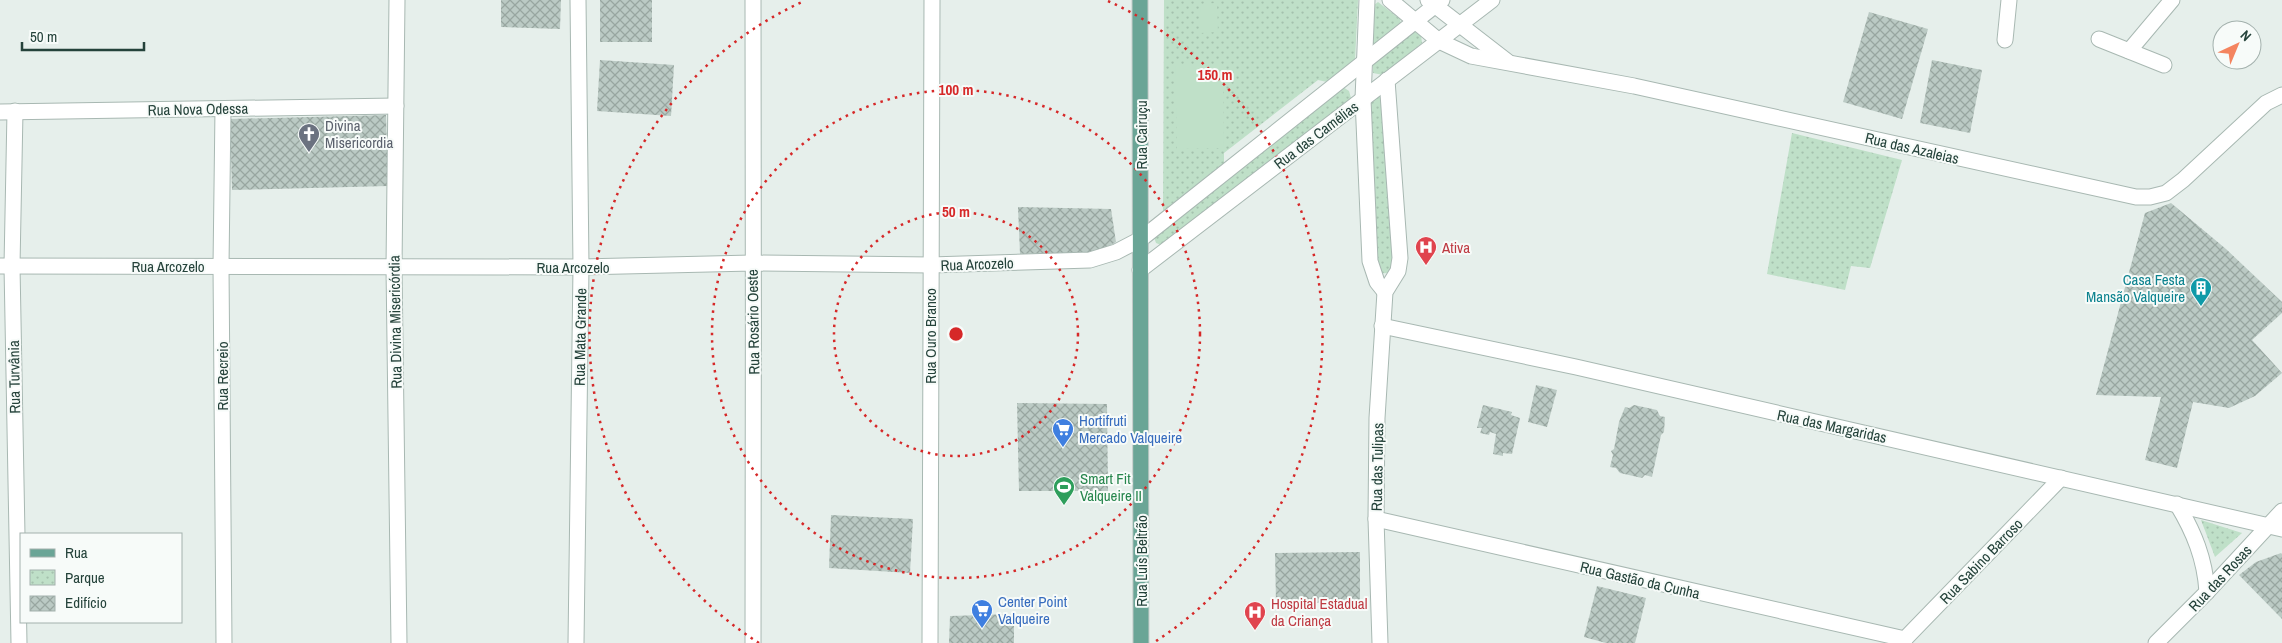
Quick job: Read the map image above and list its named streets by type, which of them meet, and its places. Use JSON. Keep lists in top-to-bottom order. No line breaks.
{"streets":{"main road":["Rua Cairuçu","Rua Luís Beltrão"],"street":["Rua Nova Odessa","Rua das Camélias","Rua das Azaleias","Rua Arcozelo","Rua Divina Misericórdia","Rua Rosário Oeste","Rua Ouro Branco","Rua Mata Grande","Rua Recreio","Rua Turvânia","Rua das Margaridas","Rua das Tulipas","Rua Sabino Barroso","Rua das Rosas","Rua Gastão da Cunha"]},"crossings":[["Rua Nova Odessa","Rua Divina Misericórdia"],["Rua Nova Odessa","Rua Recreio"],["Rua Nova Odessa","Rua Turvânia"],["Rua Cairuçu","Rua das Camélias"],["Rua Cairuçu","Rua Arcozelo"],["Rua Cairuçu","Rua Luís Beltrão"],["Rua das Camélias","Rua das Azaleias"],["Rua das Camélias","Rua Arcozelo"],["Rua das Camélias","Rua das Tulipas"],["Rua das Camélias","Rua Luís Beltrão"],["Rua Arcozelo","Rua Divina Misericórdia"],["Rua Arcozelo","Rua Rosário Oeste"],["Rua Arcozelo","Rua Ouro Branco"],["Rua Arcozelo","Rua Mata Grande"],["Rua Arcozelo","Rua Recreio"],["Rua Arcozelo","Rua Turvânia"],["Rua das Margaridas","Rua das Tulipas"],["Rua das Margaridas","Rua Sabino Barroso"],["Rua das Margaridas","Rua das Rosas"],["Rua das Tulipas","Rua Gastão da Cunha"],["Rua Sabino Barroso","Rua Gastão da Cunha"]],"places":{"church":["Divina Misericordia"],"hospital":["Ativa","Hospital Estadual da Criança"],"building":["Casa Festa Mansão Valqueire"],"supermarket":["Hortifruti Mercado Valqueire","Center Point Valqueire"],"sports":["Smart Fit Valqueire II"]},"legend":["Rua","Parque","Edifício"],"scale_bar":"50 m","north":"top right","rings":["150 m","100 m","50 m"]}
